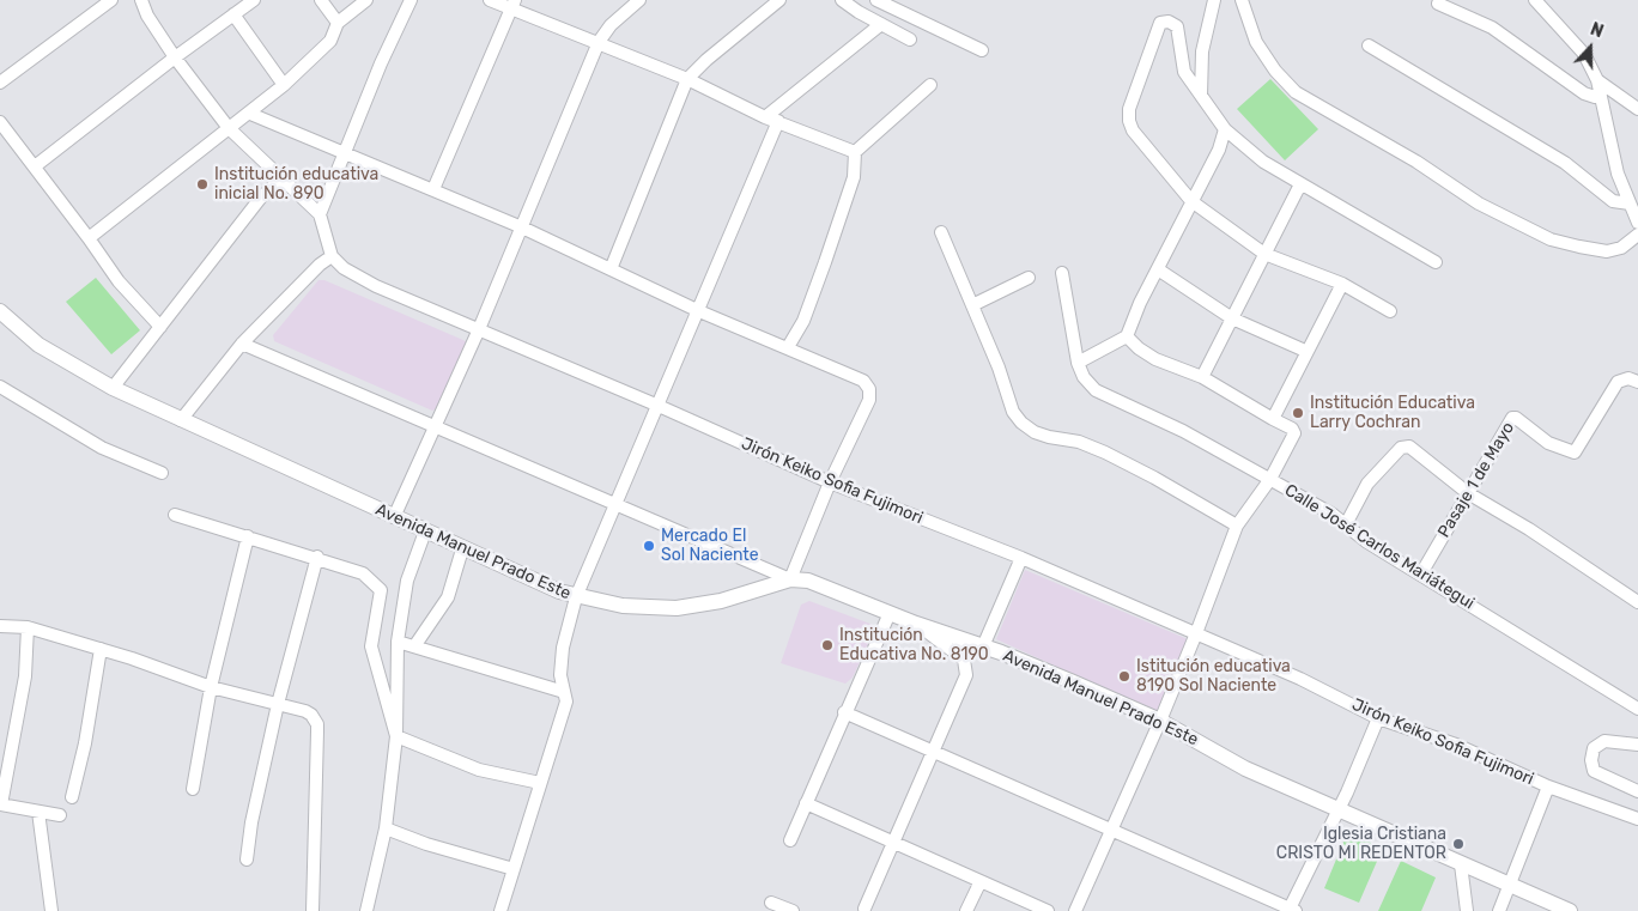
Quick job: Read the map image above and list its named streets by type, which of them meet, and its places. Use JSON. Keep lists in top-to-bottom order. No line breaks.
{"streets":{"street":["Pasaje 1 de Mayo","Jirón Keiko Sofia Fujimori","Calle José Carlos Mariátegui","Avenida Manuel Prado Este"]},"crossings":[["Pasaje 1 de Mayo","Calle José Carlos Mariátegui"]],"places":["Institución educativa inicial No. 890","Institución Educativa Larry Cochran","Mercado El Sol Naciente","Institución Educativa No. 8190","Istitución educativa 8190 Sol Naciente","Iglesia Cristiana CRISTO MI REDENTOR"],"north":"top"}
